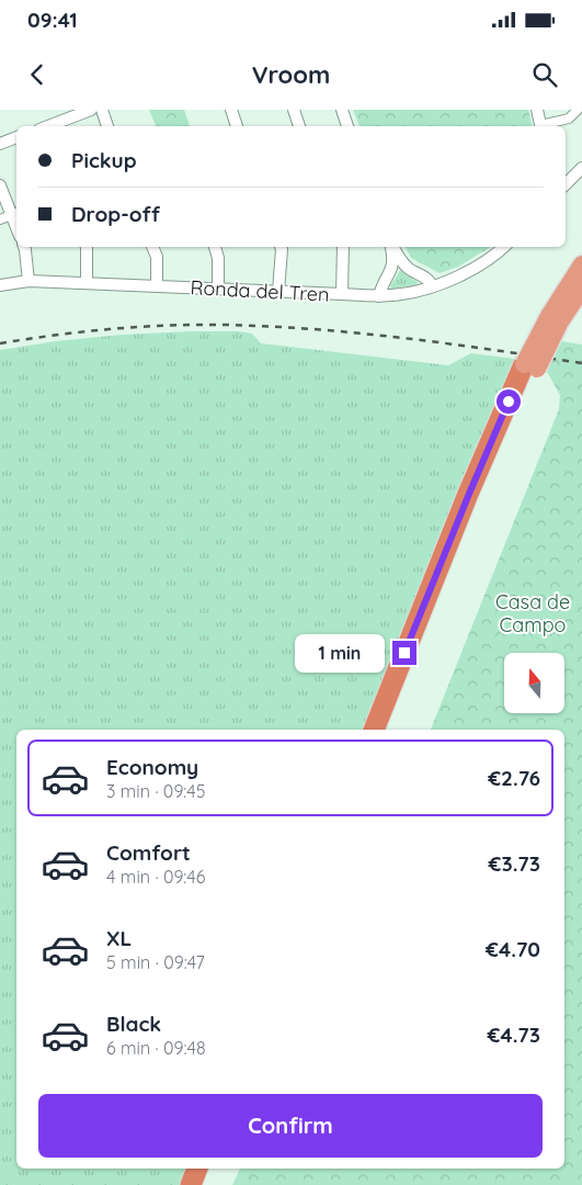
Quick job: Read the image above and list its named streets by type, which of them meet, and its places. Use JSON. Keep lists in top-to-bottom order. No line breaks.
{"streets":{"street":["Ronda del Tren"]},"parks":["Casa de Campo"],"north":"top","page":{"status":"09:41","header":"Vroom","banner":["Pickup","Drop-off"],"bubble":"1 min","list":[{"name":"Economy","note":"3 min · 09:45","value":"€2.76"},{"name":"Comfort","note":"4 min · 09:46","value":"€3.73"},{"name":"XL","note":"5 min · 09:47","value":"€4.70"},{"name":"Black","note":"6 min · 09:48","value":"€4.73"}],"buttons":"Confirm"}}
